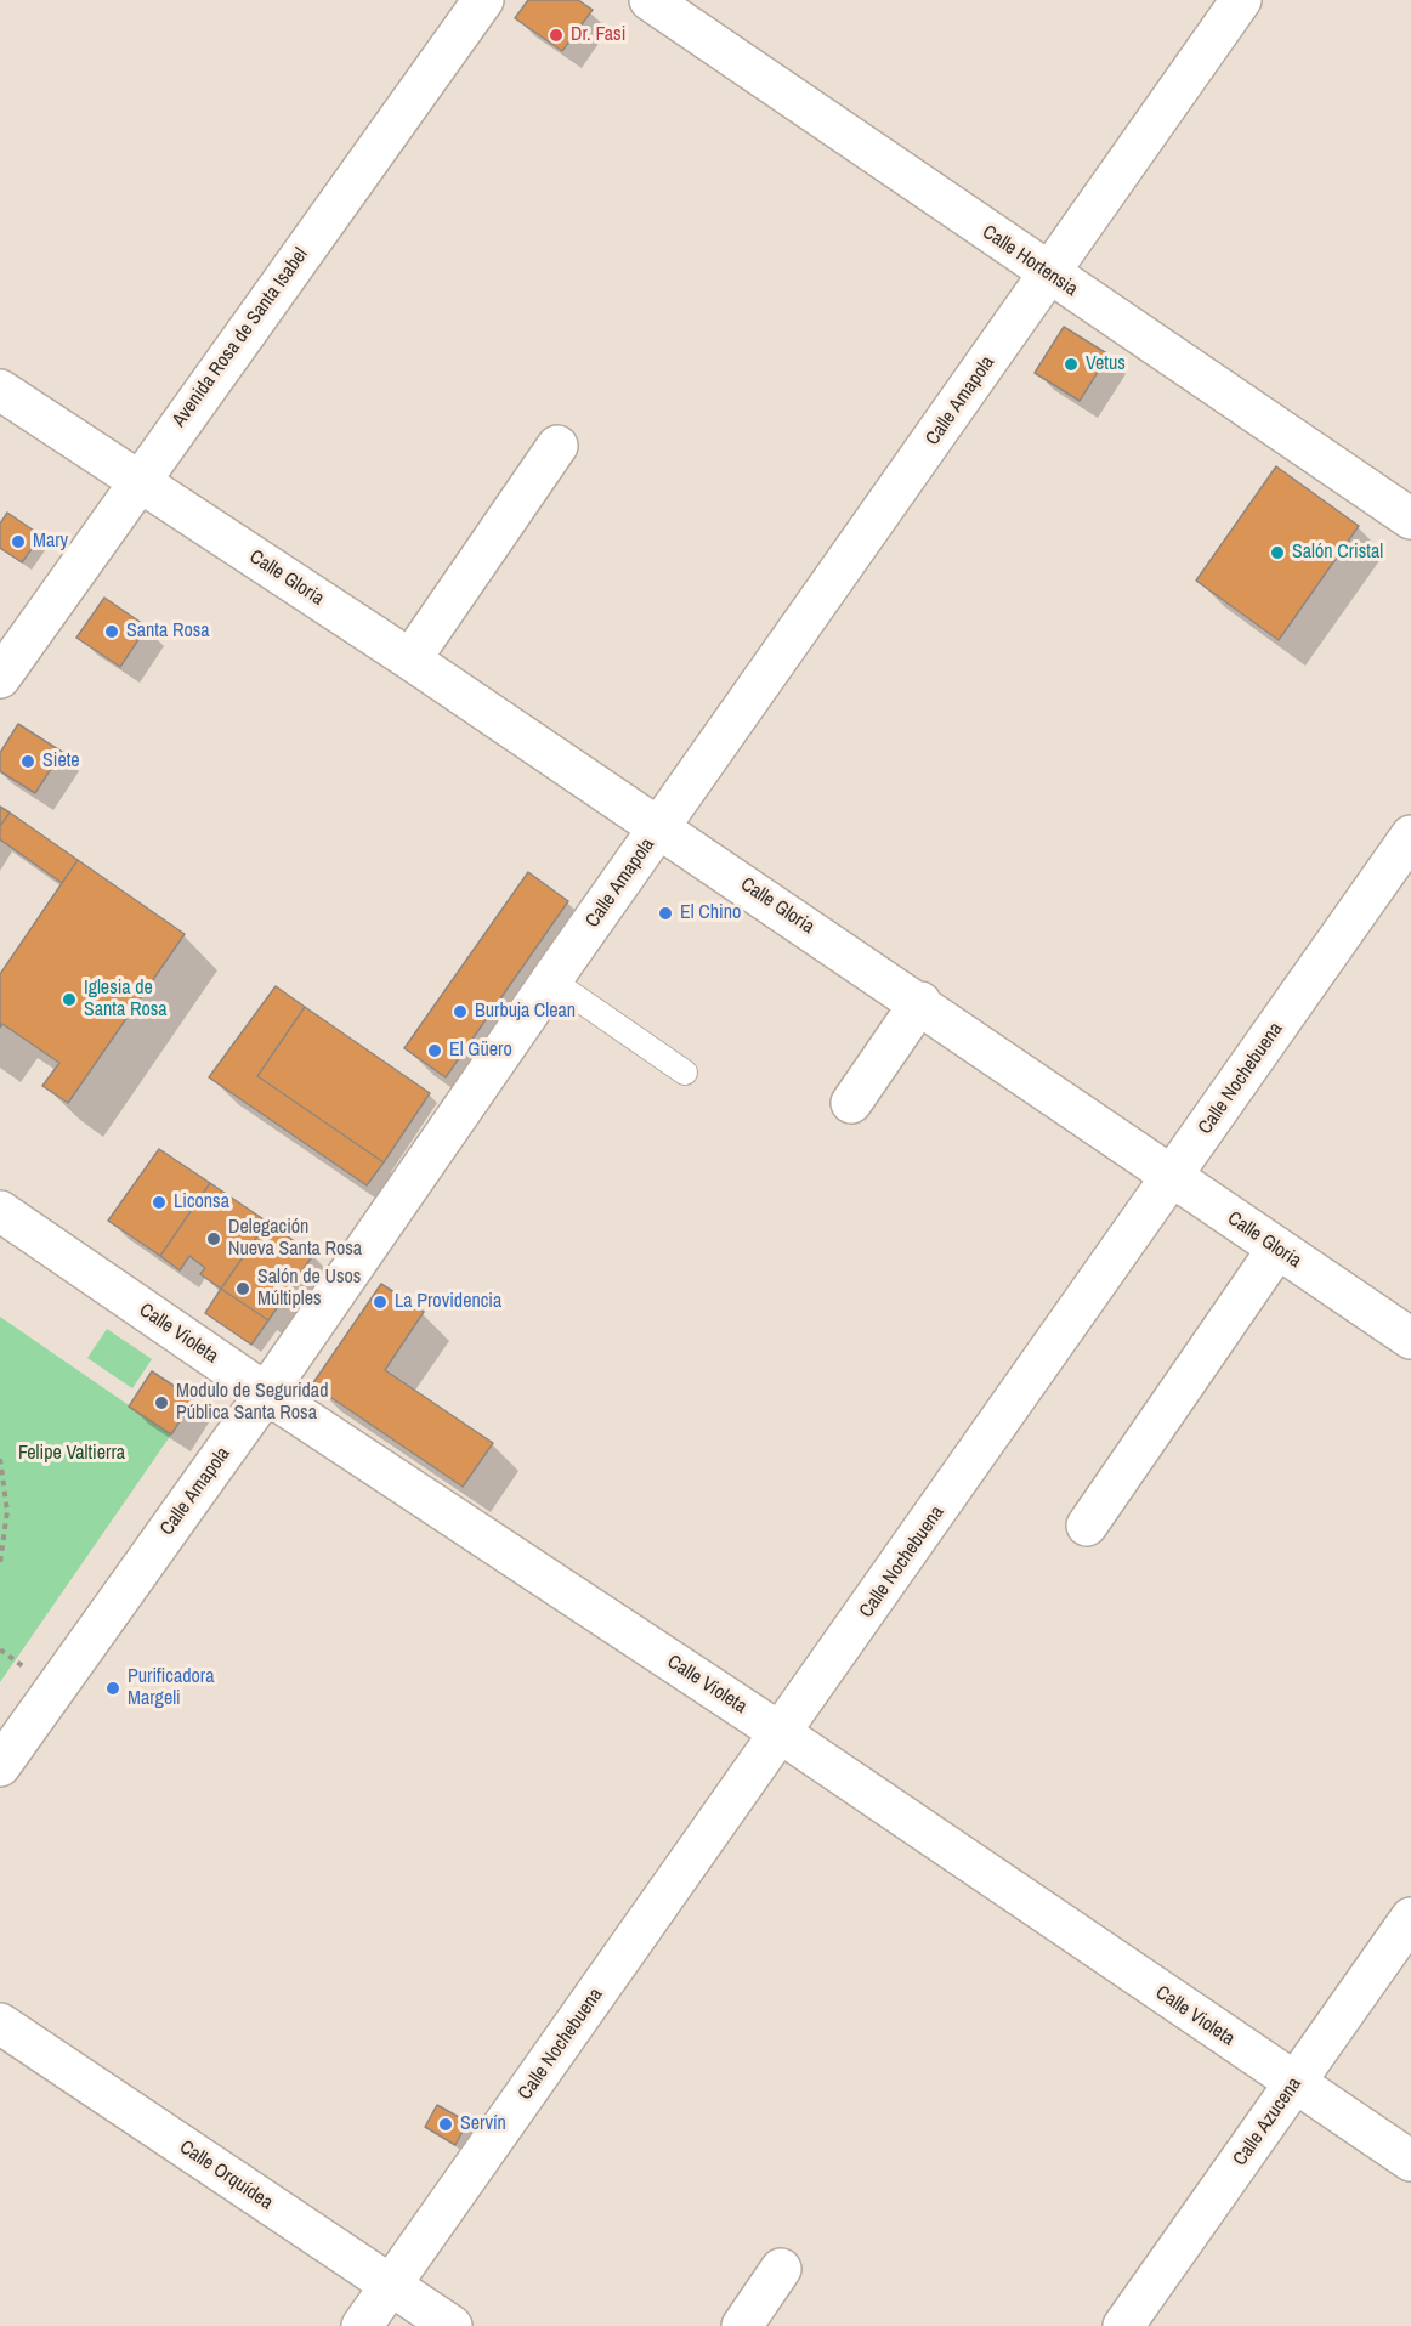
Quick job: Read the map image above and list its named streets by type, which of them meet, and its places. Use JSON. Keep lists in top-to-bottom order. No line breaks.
{"streets":{"street":["Calle Hortensia","Avenida Rosa de Santa Isabel","Calle Amapola","Calle Gloria","Calle Nochebuena","Calle Violeta","Calle Azucena","Calle Orquídea"]},"crossings":[["Calle Hortensia","Calle Amapola"],["Avenida Rosa de Santa Isabel","Calle Gloria"],["Calle Amapola","Calle Gloria"],["Calle Amapola","Calle Violeta"],["Calle Gloria","Calle Nochebuena"],["Calle Nochebuena","Calle Violeta"],["Calle Nochebuena","Calle Orquídea"],["Calle Violeta","Calle Azucena"]],"parks":["Felipe Valtierra"],"places":["Dr. Fasi","Vetus","Mary","Salón Cristal","Santa Rosa","Siete","El Chino","Iglesia de Santa Rosa","Burbuja Clean","El Güero","Liconsa","Delegación Nueva Santa Rosa","Salón de Usos Múltiples","La Providencia","Modulo de Seguridad Pública Santa Rosa","Purificadora Margeli","Servín"]}
